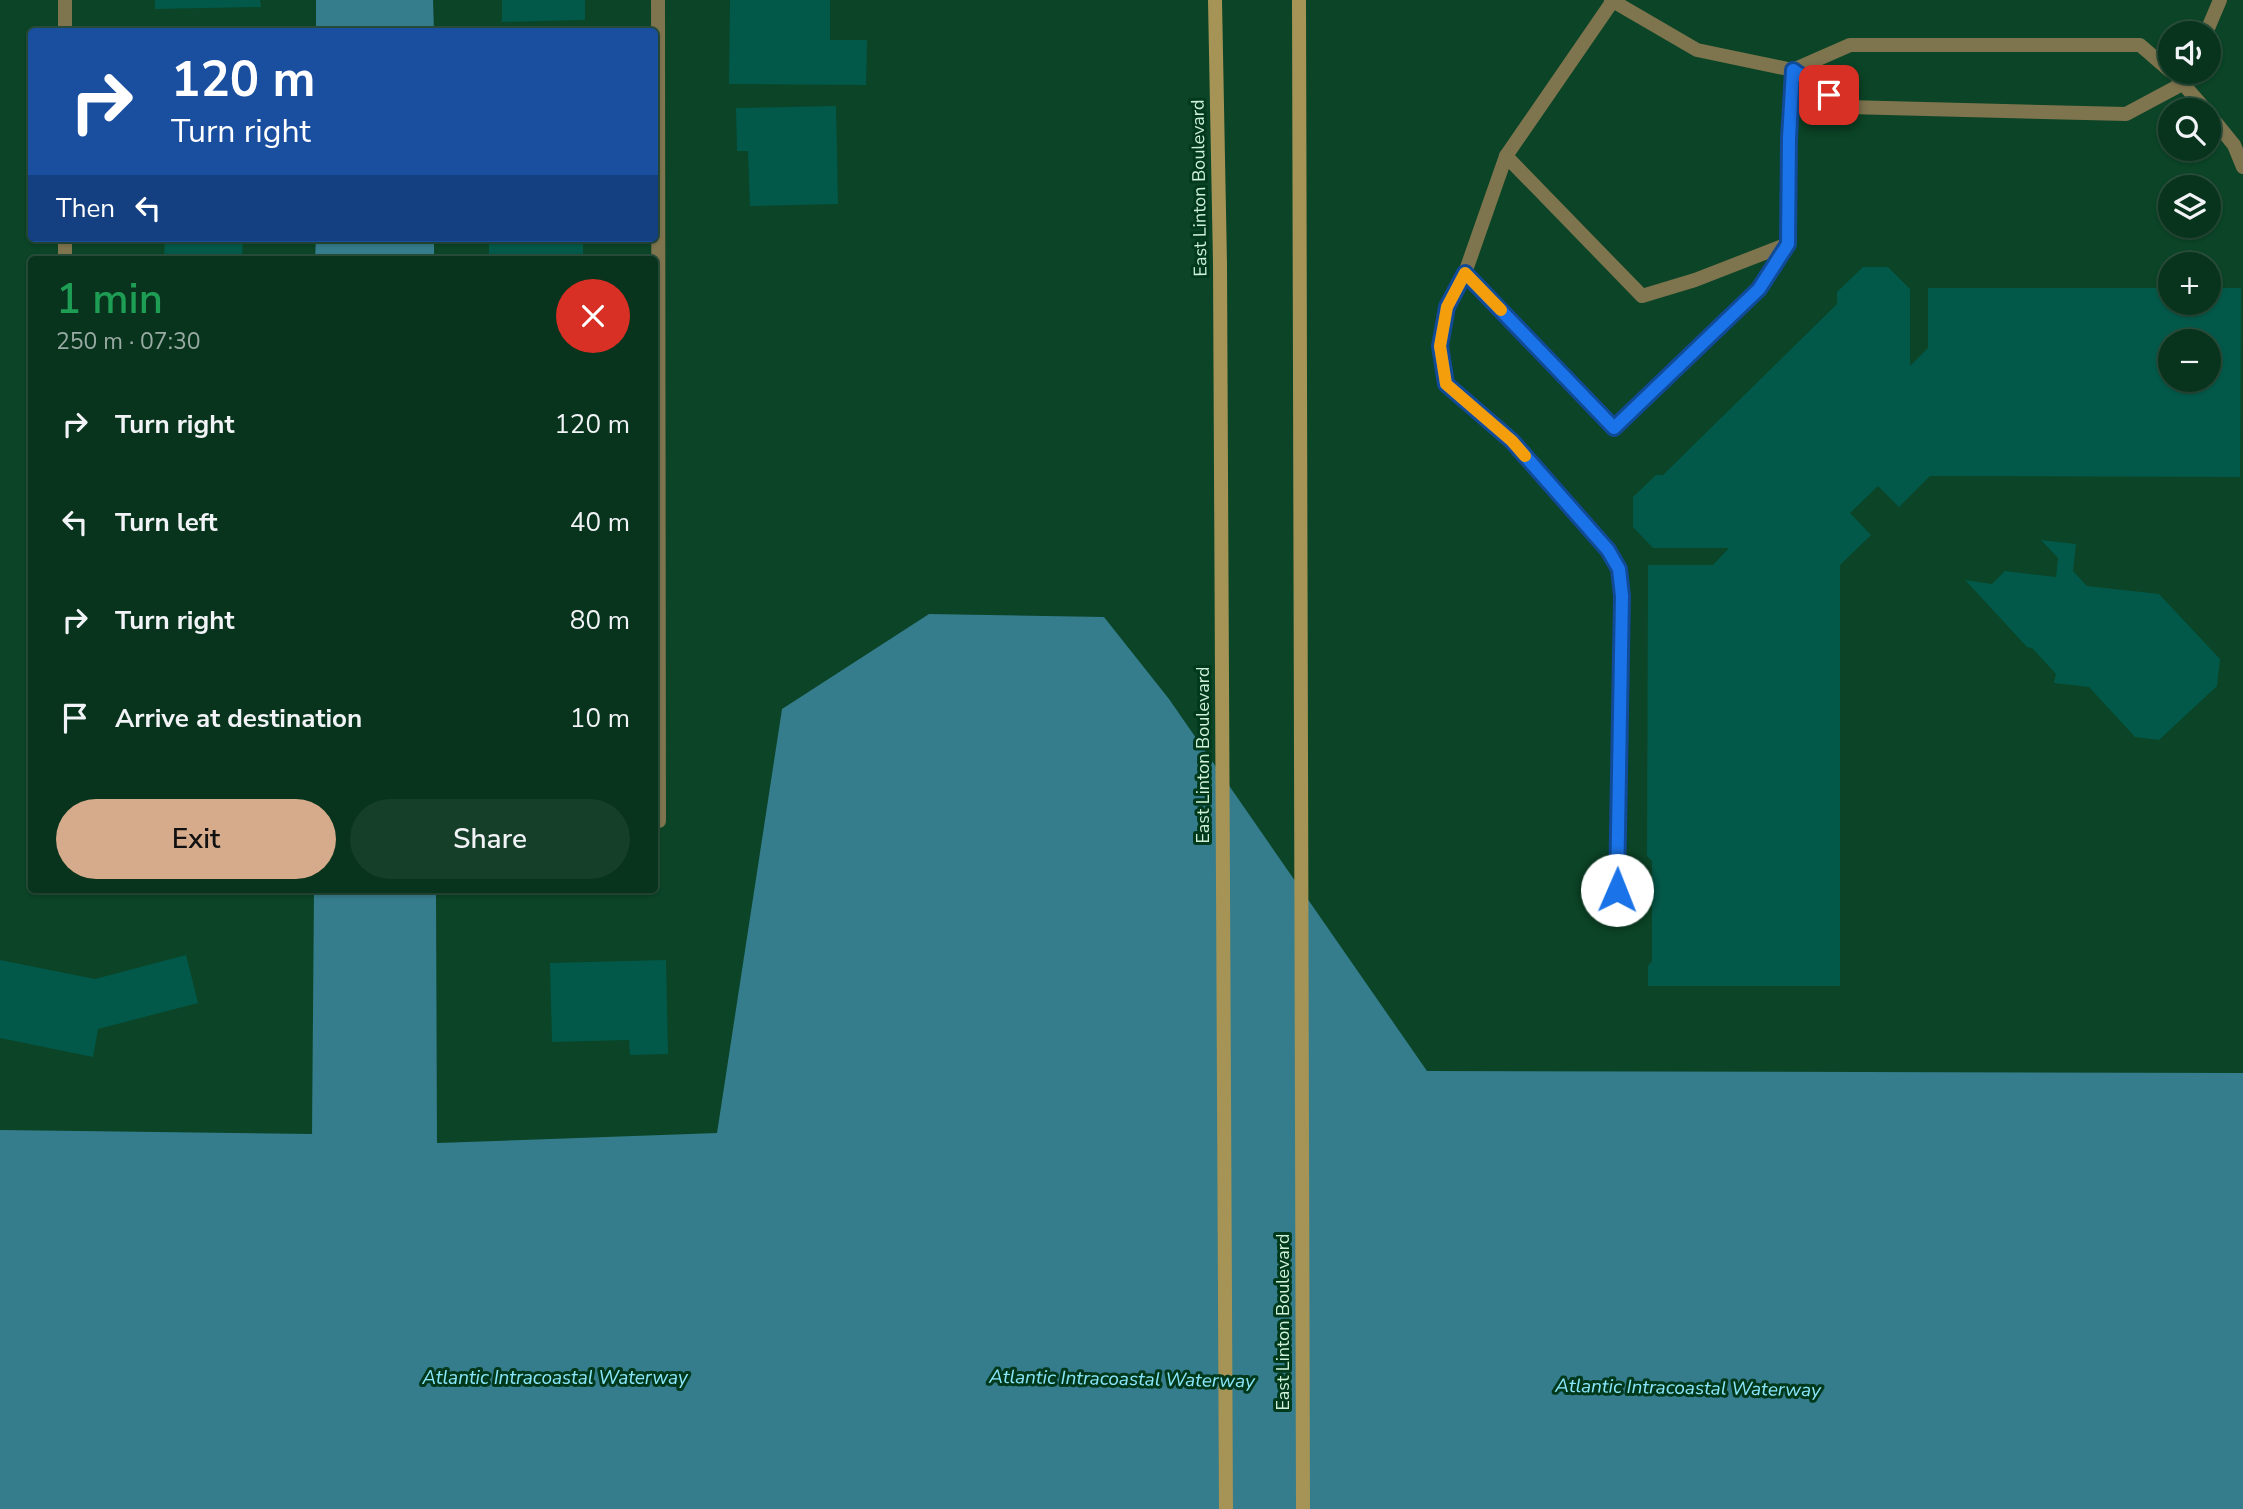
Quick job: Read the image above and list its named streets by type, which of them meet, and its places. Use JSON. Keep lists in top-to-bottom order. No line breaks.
{"streets":{"main road":["East Linton Boulevard"]},"water":["Atlantic Intracoastal Waterway"],"page":{"map_buttons":["+","−"],"turn":["120 m","Turn right"],"then":"Then","heading":["1 min","250 m · 07:30"],"list":[{"name":"Turn right","value":"120 m"},{"name":"Turn left","value":"40 m"},{"name":"Turn right","value":"80 m"},{"name":"Arrive at destination","value":"10 m"}],"buttons":["Exit","Share"]}}
